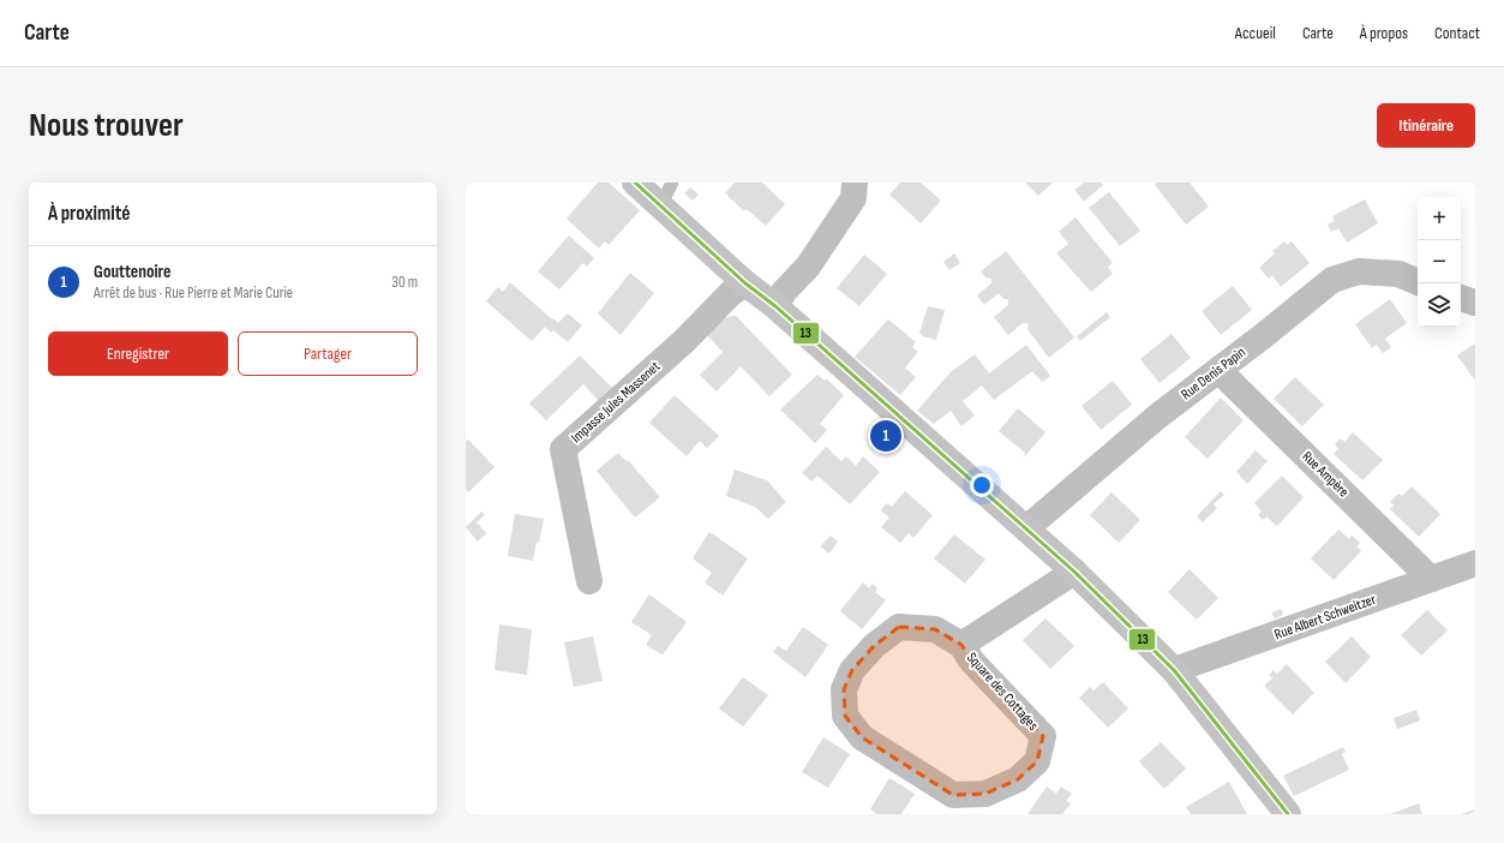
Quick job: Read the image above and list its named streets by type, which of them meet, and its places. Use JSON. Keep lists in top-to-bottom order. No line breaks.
{"streets":{"street":["Rue Denis Papin","Impasse Jules Massenet","Rue Ampère","Rue Albert Schweitzer","Square des Cottages"]},"crossings":[["Rue Denis Papin","Rue Ampère"],["Rue Ampère","Rue Albert Schweitzer"]],"lines":["transit line 13"],"page":{"header":"Carte","nav":["Accueil","Carte","À propos","Contact"],"buttons":["Itinéraire",["Enregistrer","Partager"]],"title":"Nous trouver","heading":"À proximité","map_buttons":["+","−"],"list":[{"mark":"1","name":"Gouttenoire","note":"Arrêt de bus · Rue Pierre et Marie Curie","value":"30 m"}],"pins":"1"}}
